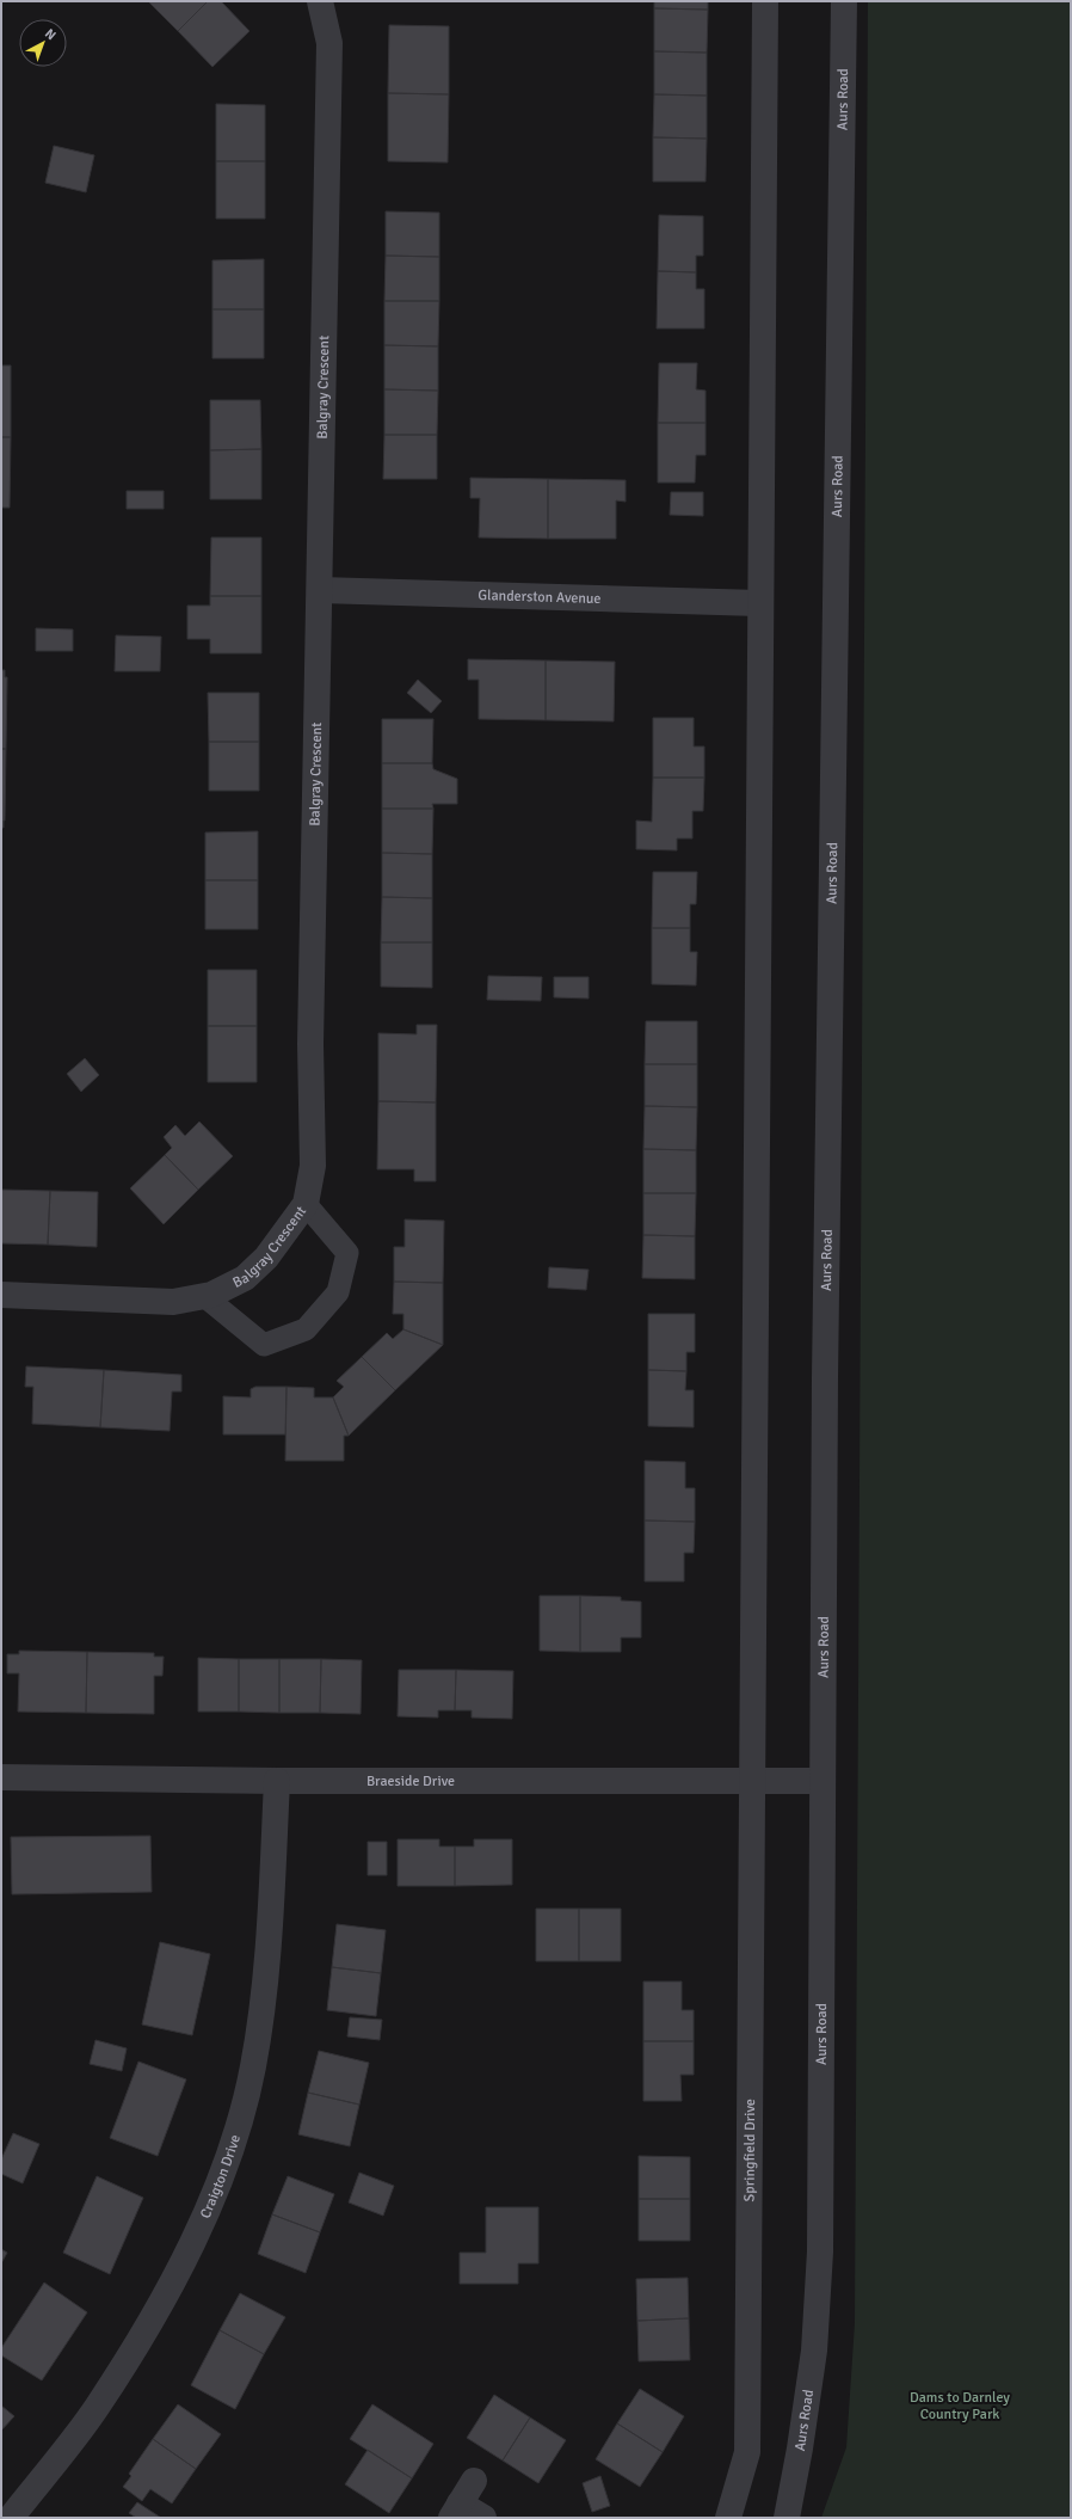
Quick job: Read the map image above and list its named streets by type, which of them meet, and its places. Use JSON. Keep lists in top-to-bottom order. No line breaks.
{"streets":{"street":["Aurs Road","Balgray Crescent","Glanderston Avenue","Braeside Drive","Springfield Drive","Craigton Drive"]},"crossings":[["Aurs Road","Braeside Drive"],["Balgray Crescent","Glanderston Avenue"],["Braeside Drive","Springfield Drive"],["Braeside Drive","Craigton Drive"]],"parks":["Dams to Darnley Country Park"],"north":"top right"}
